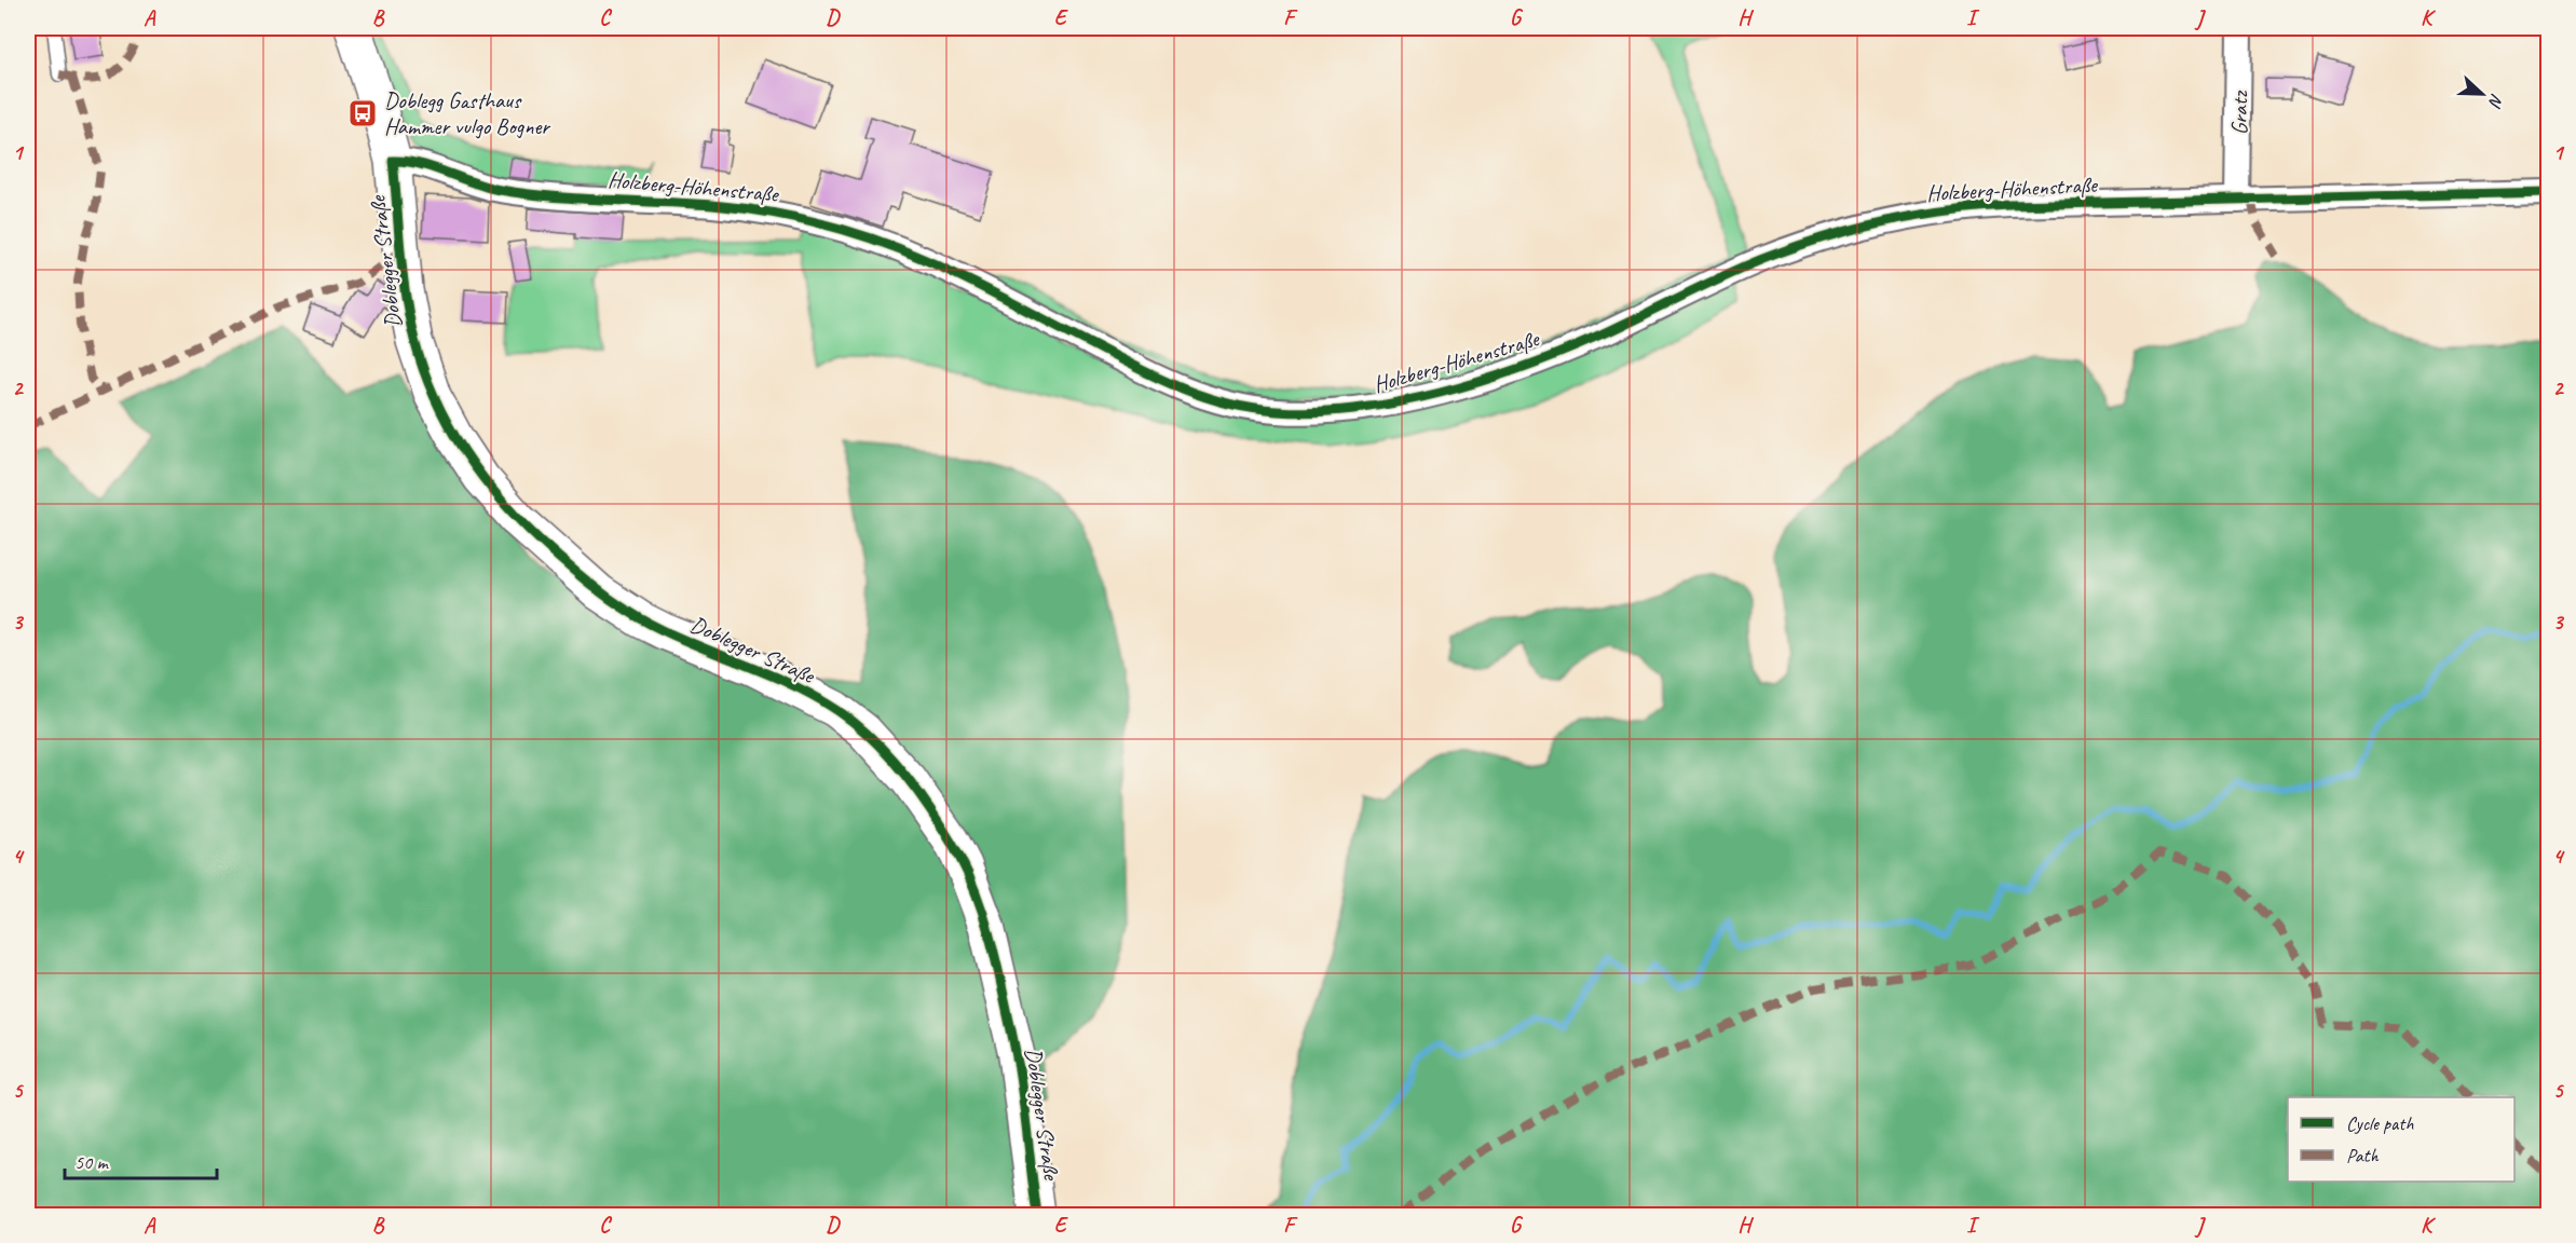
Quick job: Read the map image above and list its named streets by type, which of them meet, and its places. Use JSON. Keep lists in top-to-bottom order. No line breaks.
{"streets":{"street":["Gratz","Holzberg-Höhenstraße","Doblegger Straße"]},"crossings":[["Gratz","Holzberg-Höhenstraße"],["Holzberg-Höhenstraße","Doblegger Straße"]],"places":{"bus stop":["Doblegg Gasthaus Hammer vulgo Bogner"]},"legend":["Cycle path","Path"],"scale_bar":"50 m","north":"right","grid":{"columns":["A","B","C","D","E","F","G","H","I","J","K"],"rows":["1","2","3","4","5"]}}
